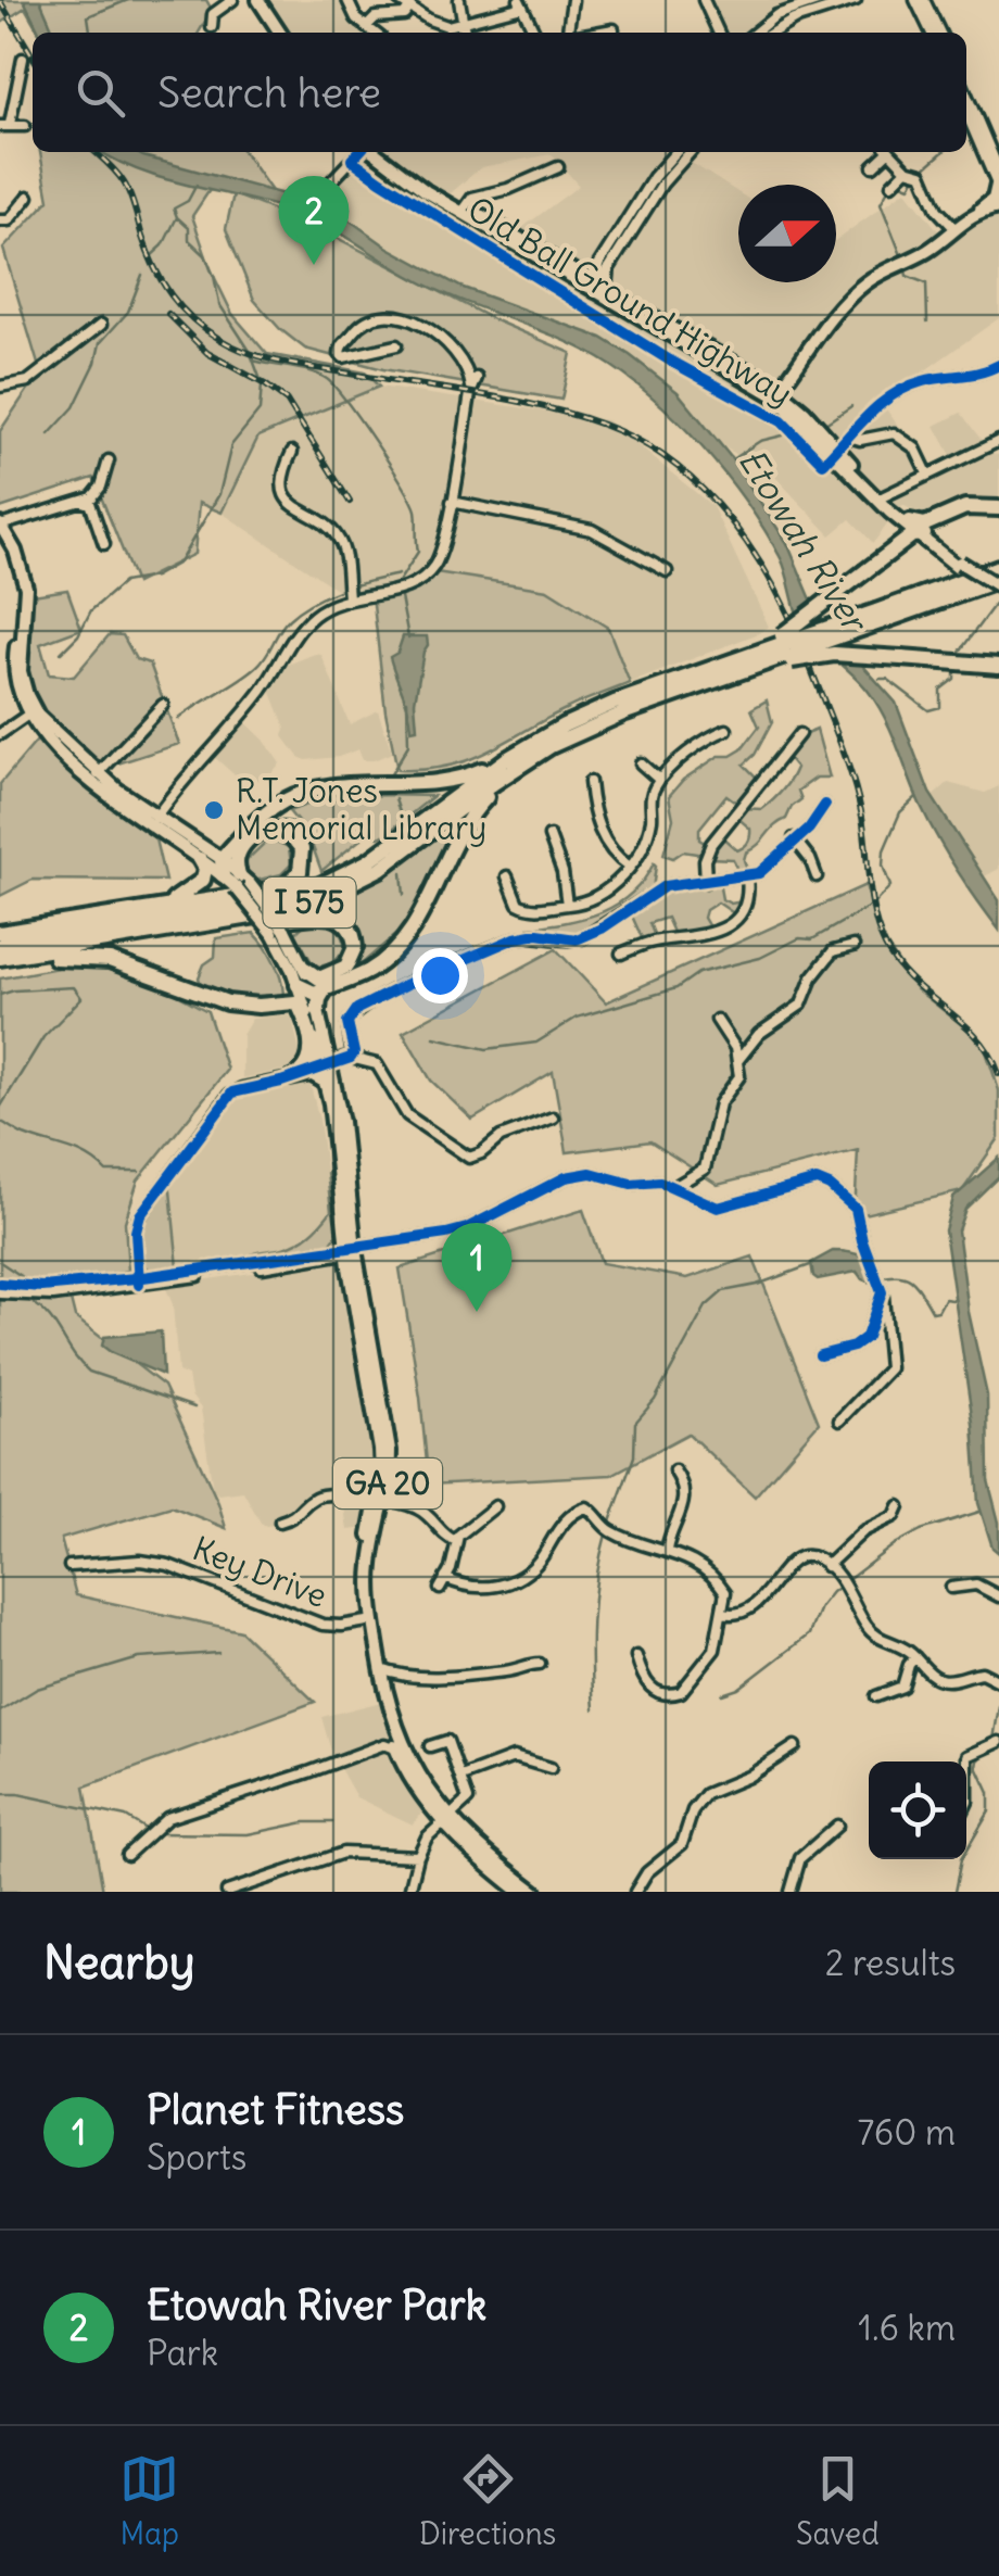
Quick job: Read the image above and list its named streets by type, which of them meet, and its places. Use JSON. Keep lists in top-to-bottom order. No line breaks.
{"streets":{"highway":["I 575"],"main road":["GA 20"],"street":["Old Ball Ground Highway","Key Drive"]},"crossings":[["GA 20","Key Drive"]],"water":["Etowah River"],"places":["R.T. Jones Memorial Library"],"north":"right","page":{"search":"Search here","pins":["2","1"],"heading":["Nearby","2 results"],"list":[{"mark":"1","name":"Planet Fitness","note":"Sports","value":"760 m"},{"mark":"2","name":"Etowah River Park","note":"Park","value":"1.6 km"}],"nav":["Map","Directions","Saved"]}}
